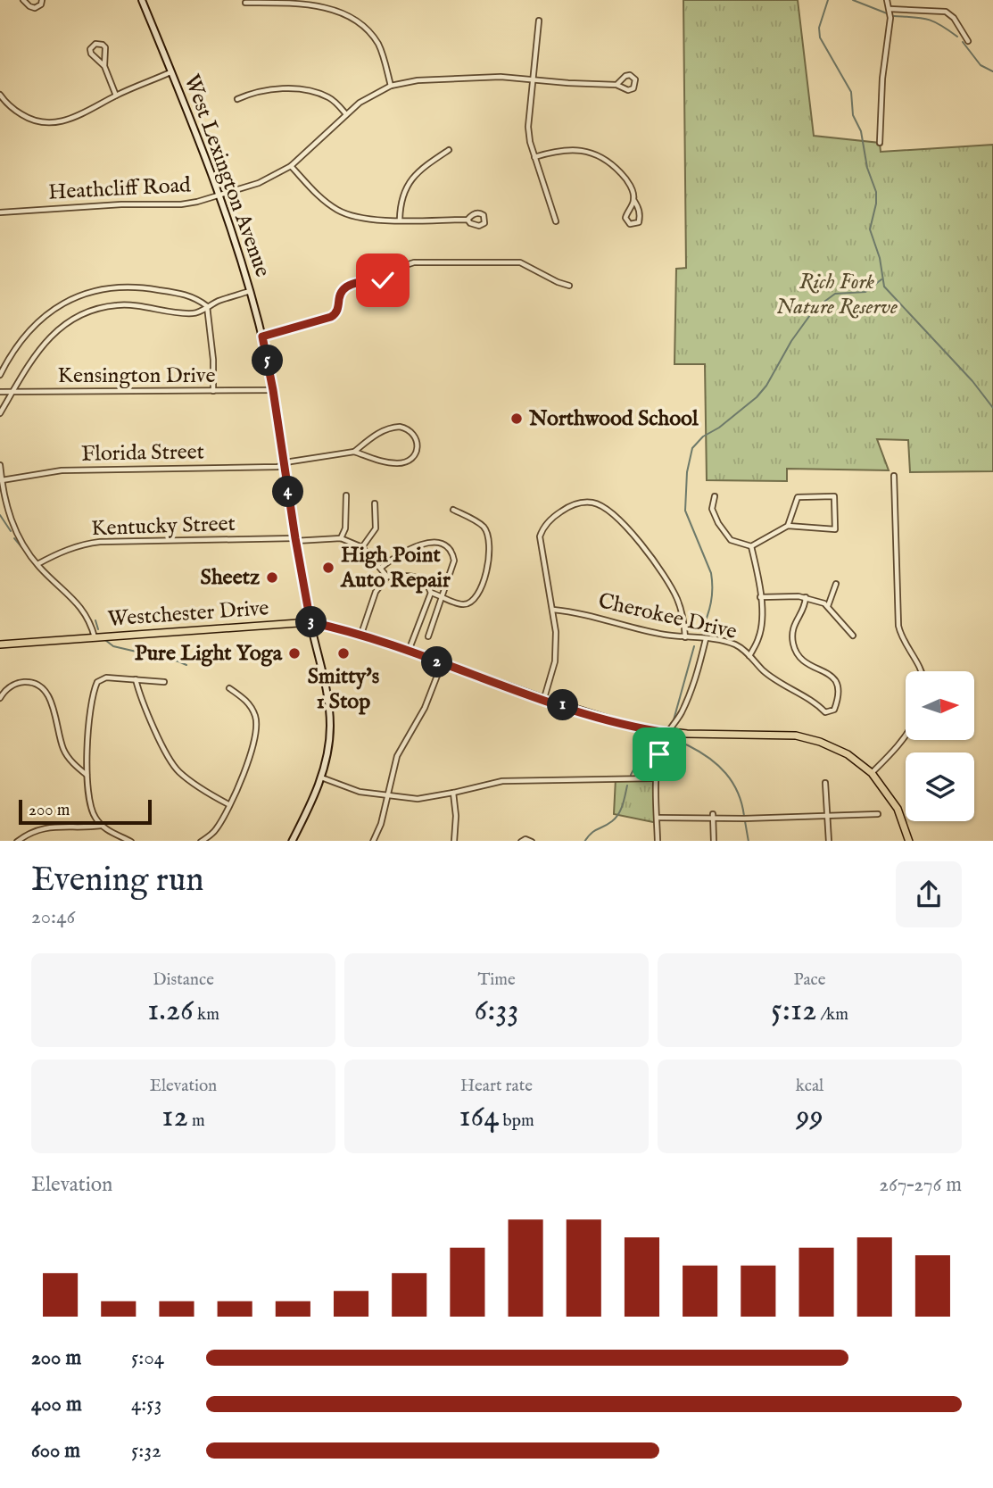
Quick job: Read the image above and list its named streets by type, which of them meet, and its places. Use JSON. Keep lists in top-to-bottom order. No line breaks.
{"streets":{"main road":["Westchester Drive"],"street":["West Lexington Avenue","Heathcliff Road","Kensington Drive","Florida Street","Kentucky Street","Cherokee Drive"]},"crossings":[["West Lexington Avenue","Heathcliff Road"],["West Lexington Avenue","Kensington Drive"],["West Lexington Avenue","Florida Street"],["West Lexington Avenue","Kentucky Street"],["West Lexington Avenue","Westchester Drive"]],"parks":["Rich Fork Nature Reserve"],"places":["Northwood School","High Point Auto Repair","Sheetz","Pure Light Yoga","Smitty's 1 Stop"],"scale_bar":"200 m","north":"right","page":{"pins":["5","4","3","2","1"],"scale":"200 m","heading":["Evening run","20:46"],"stats":[["Distance","1.26 km"],["Time","6:33"],["Pace","5:12 /km"],["Elevation","12 m"],["Heart rate","164 bpm"],["kcal","99"]],"chart":["Elevation","267–276 m"],"list":[{"name":"200 m","note":"5:04"},{"name":"400 m","note":"4:53"},{"name":"600 m","note":"5:32"}]}}
